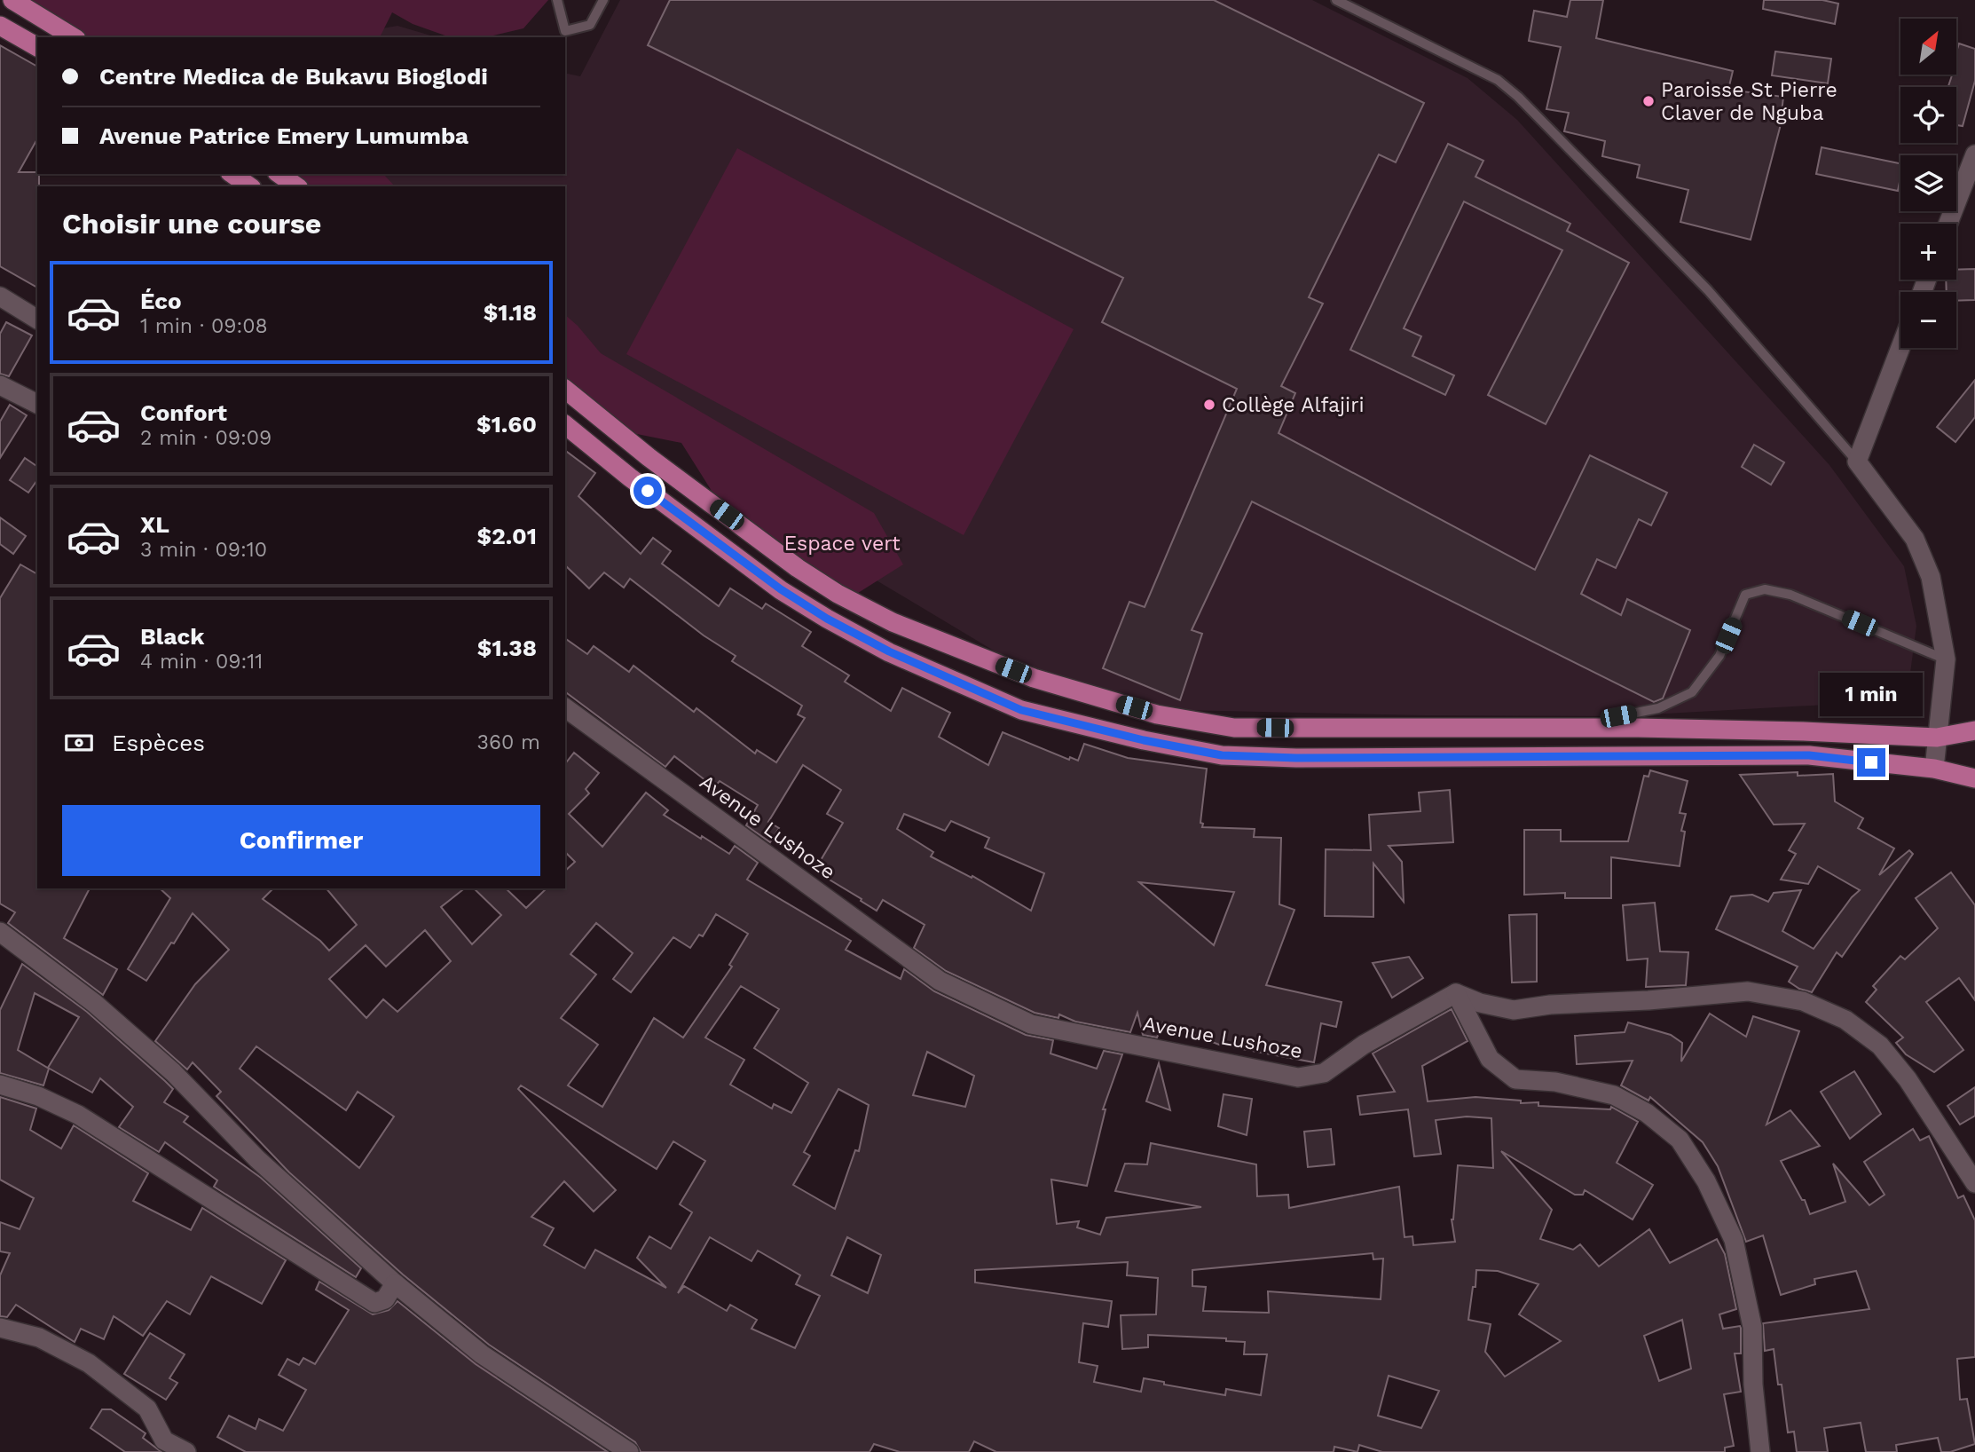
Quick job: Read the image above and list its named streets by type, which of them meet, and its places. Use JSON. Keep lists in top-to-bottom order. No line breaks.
{"streets":{"street":["Avenue Lushoze"]},"parks":["Espace vert"],"places":["Paroisse St Pierre Claver de Nguba","Collège Alfajiri"],"north":"top right","page":{"map_buttons":["+","−"],"banner":["Centre Medica de Bukavu Bioglodi","Avenue Patrice Emery Lumumba"],"heading":"Choisir une course","list":[{"name":"Éco","note":"1 min · 09:08","value":"$1.18"},{"name":"Confort","note":"2 min · 09:09","value":"$1.60"},{"name":"XL","note":"3 min · 09:10","value":"$2.01"},{"name":"Black","note":"4 min · 09:11","value":"$1.38"}],"bubble":"1 min","pay":["Espèces","360 m"],"buttons":"Confirmer"}}
